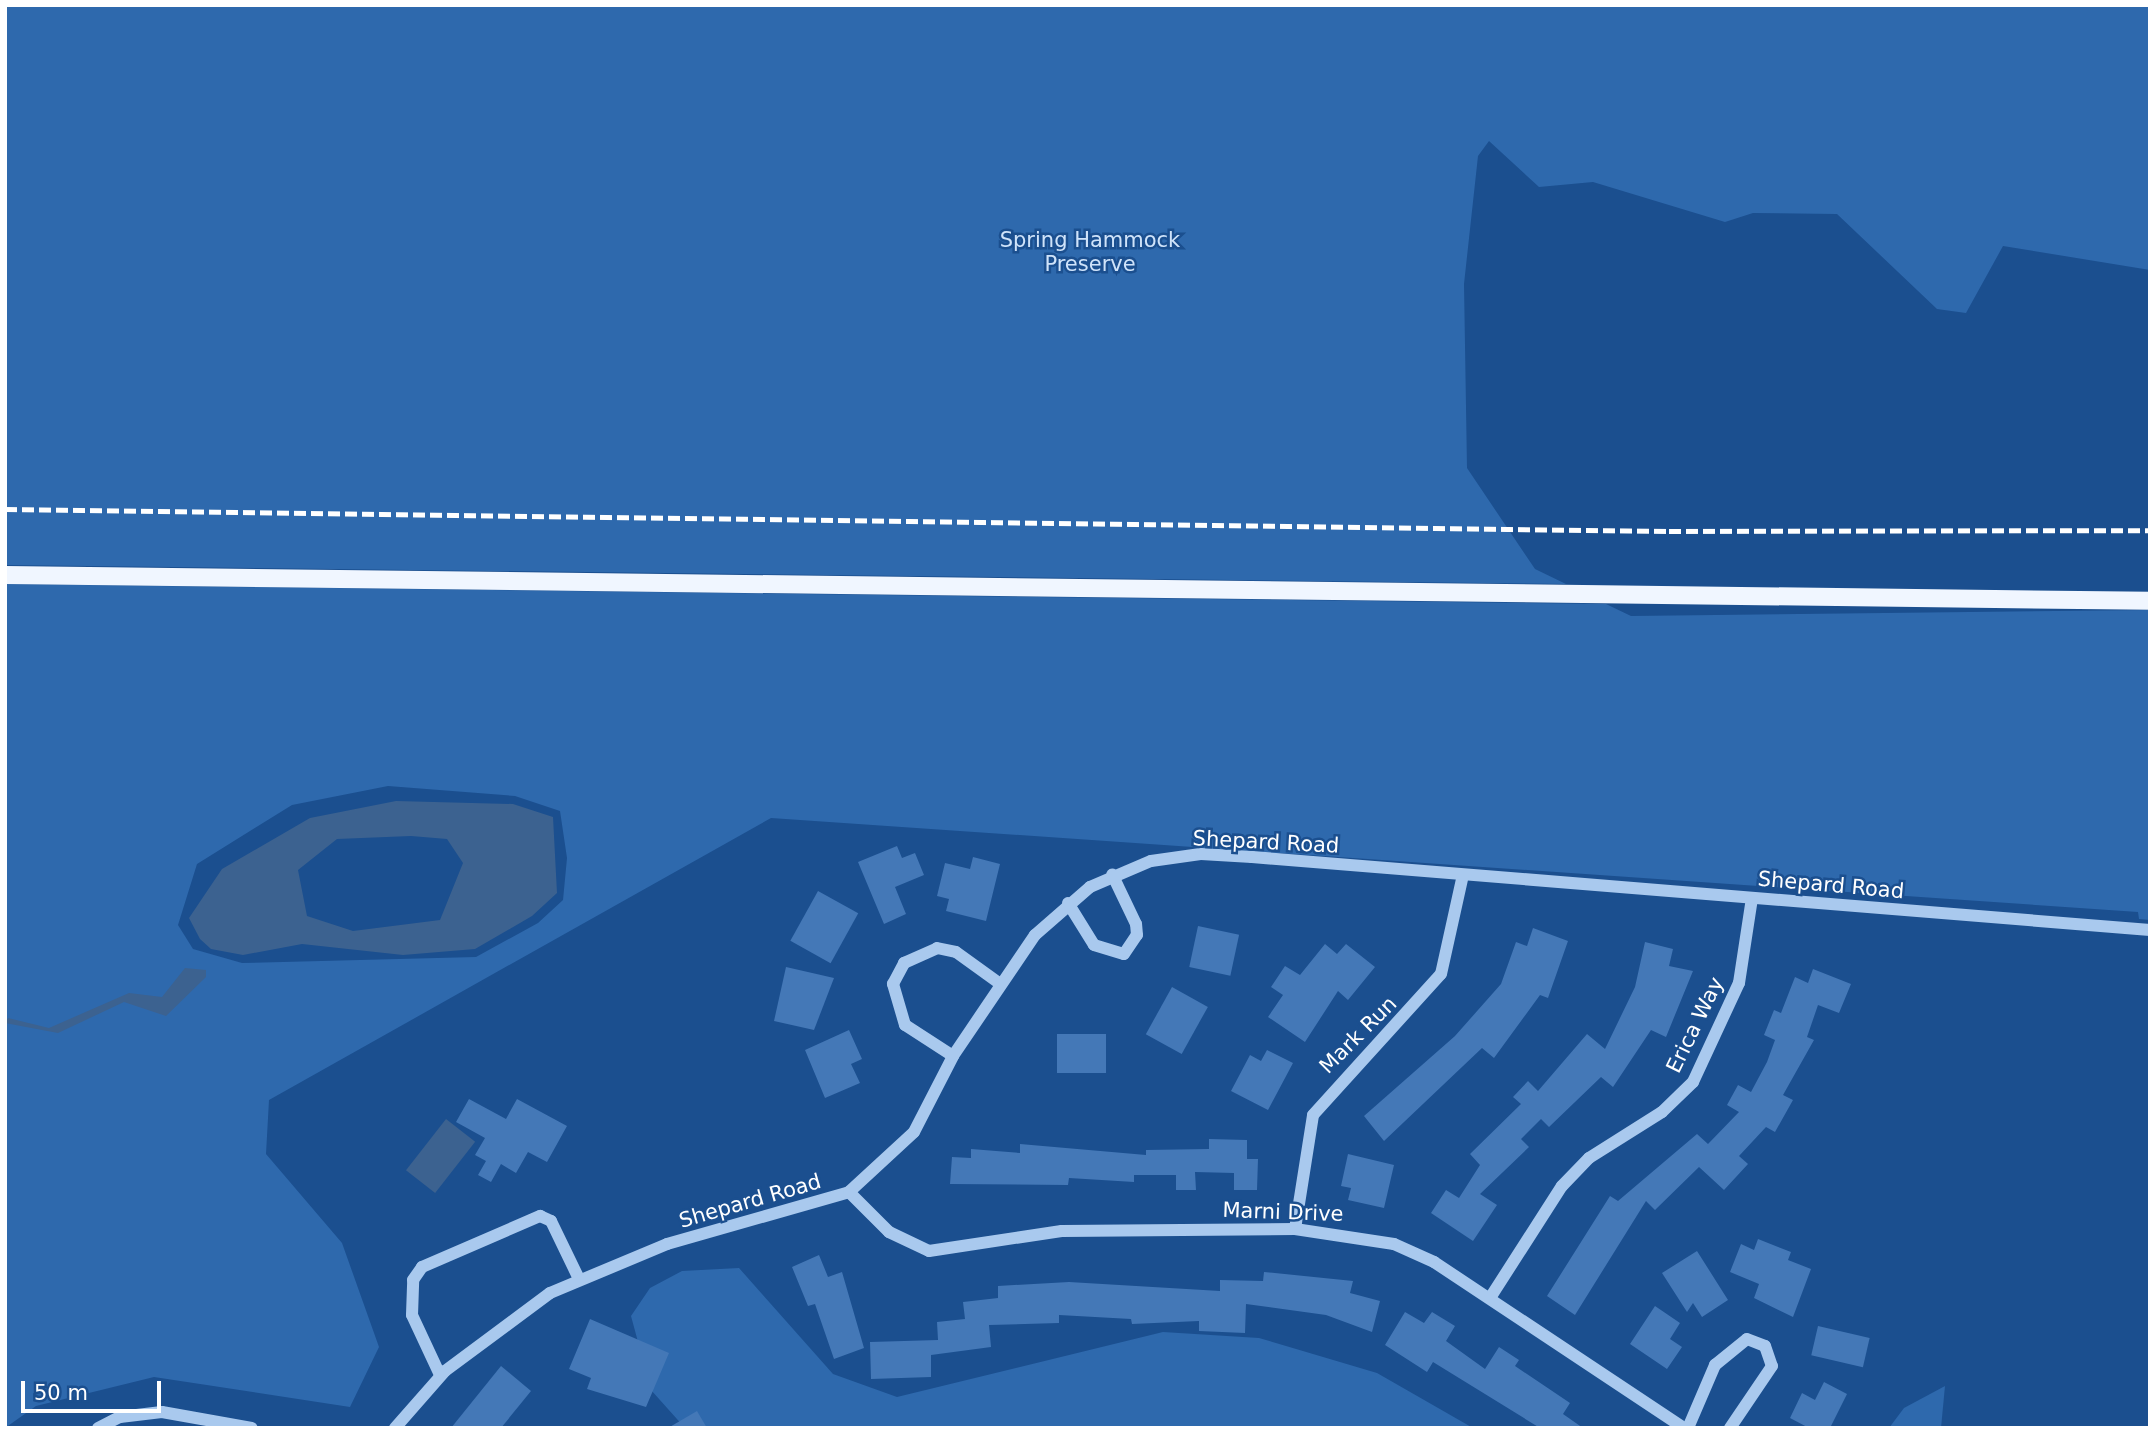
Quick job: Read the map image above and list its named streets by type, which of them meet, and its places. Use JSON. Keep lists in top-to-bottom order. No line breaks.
{"streets":{"street":["Shepard Road","Erica Way","Mark Run","Marni Drive"]},"crossings":[["Shepard Road","Erica Way"],["Shepard Road","Mark Run"],["Shepard Road","Marni Drive"],["Erica Way","Marni Drive"],["Mark Run","Marni Drive"]],"parks":["Spring Hammock Preserve"],"scale_bar":"50 m"}
